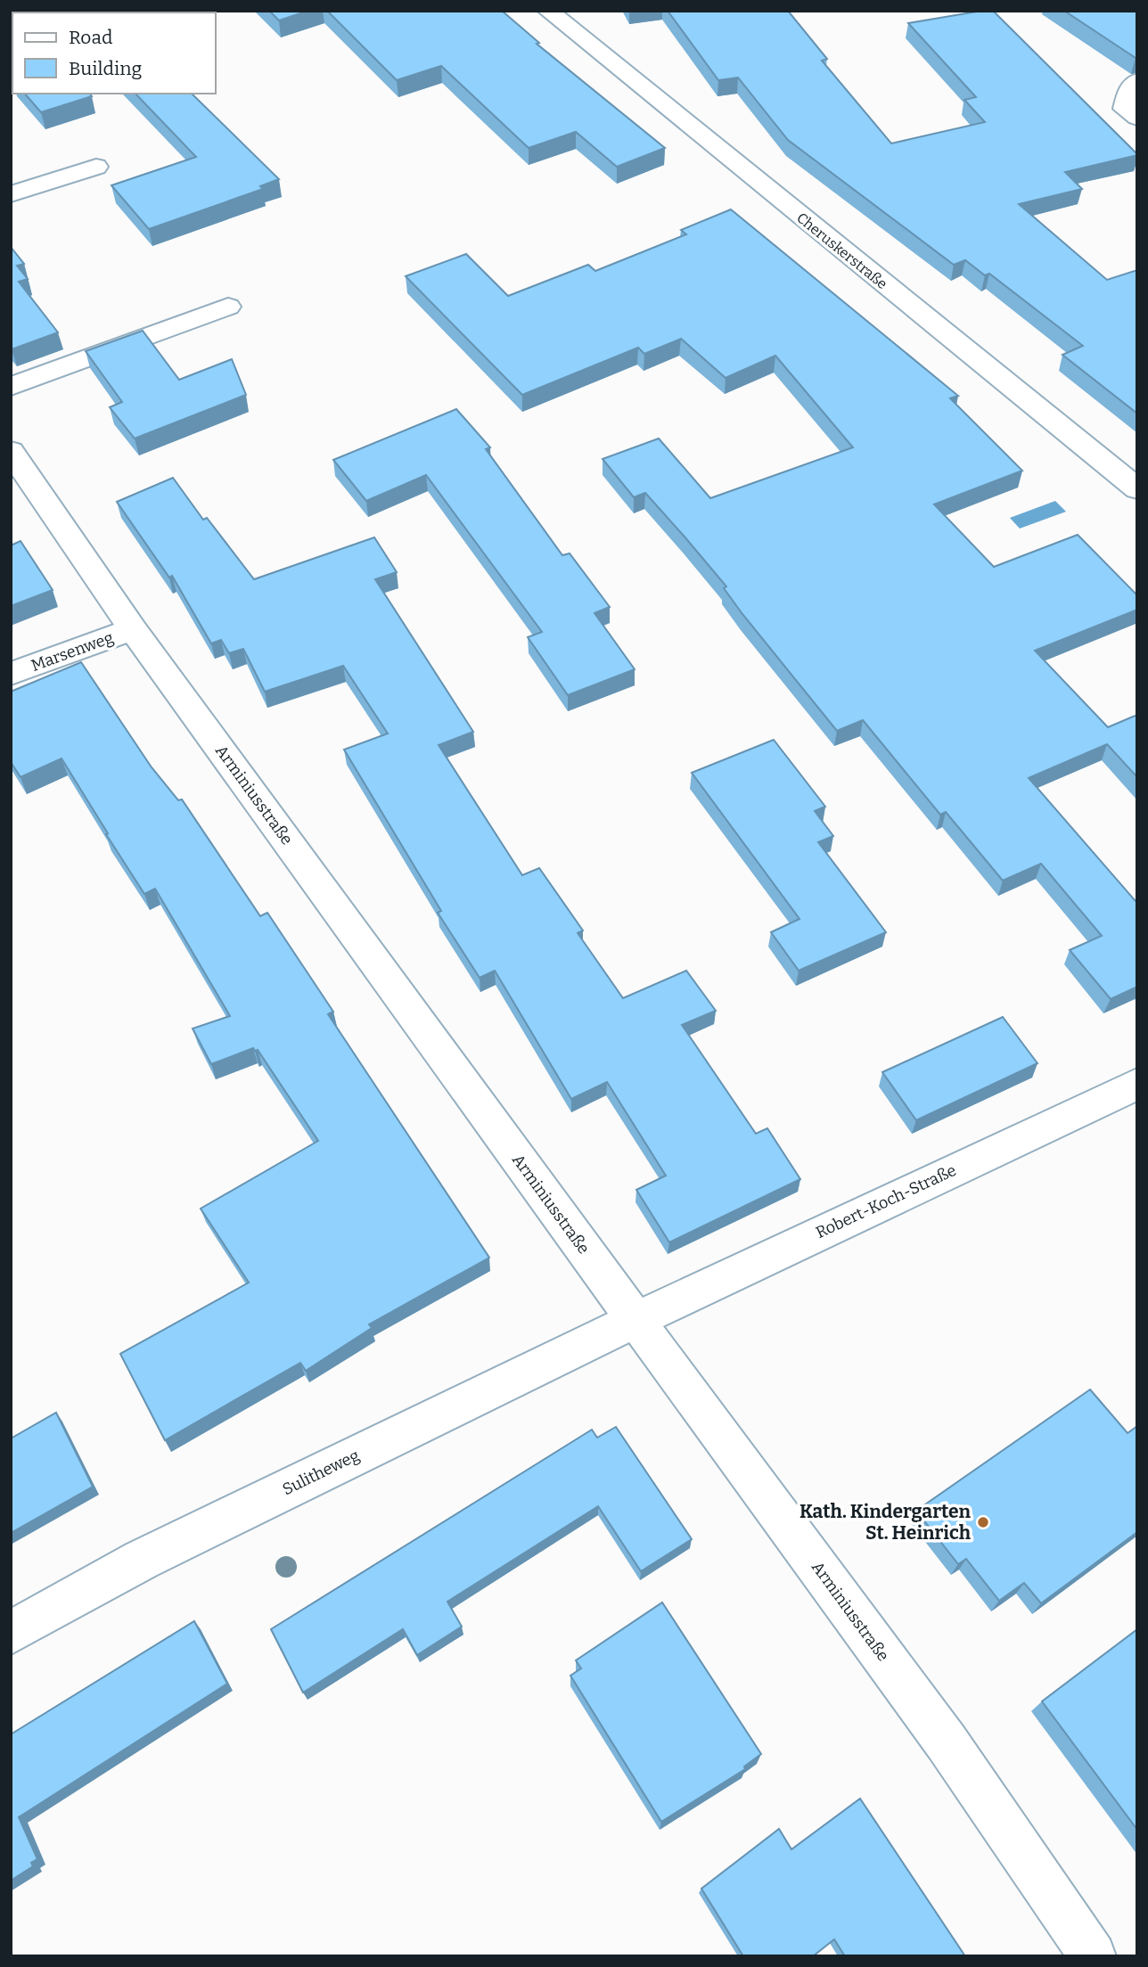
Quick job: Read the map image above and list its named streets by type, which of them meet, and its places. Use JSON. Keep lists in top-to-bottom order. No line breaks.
{"streets":{"street":["Cheruskerstraße","Marsenweg","Arminiusstraße","Robert-Koch-Straße","Sulitheweg"]},"crossings":[["Marsenweg","Arminiusstraße"],["Arminiusstraße","Robert-Koch-Straße"],["Arminiusstraße","Sulitheweg"],["Robert-Koch-Straße","Sulitheweg"]],"places":["Kath. Kindergarten St. Heinrich"],"legend":["Road","Building"]}
